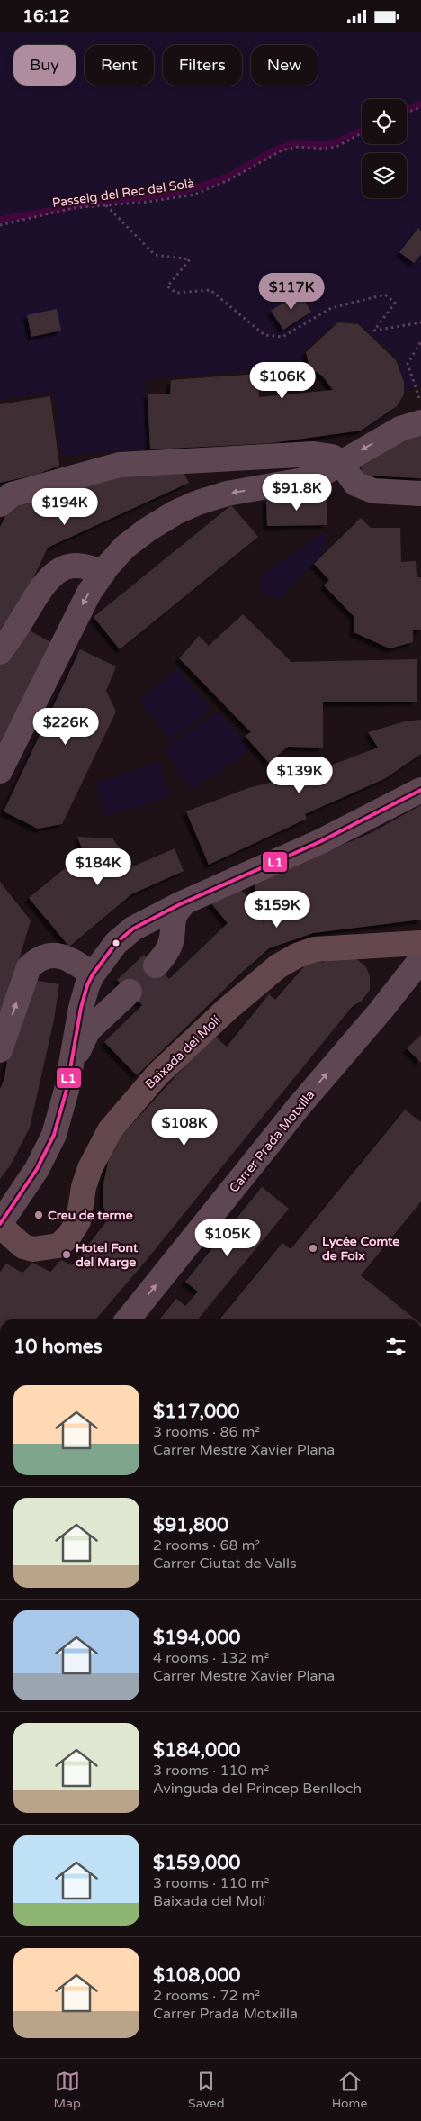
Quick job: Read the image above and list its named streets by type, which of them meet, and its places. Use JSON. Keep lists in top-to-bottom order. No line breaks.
{"streets":{"main road":["Baixada del Molí"],"street":["Carrer Prada Motxilla"],"path":["Passeig del Rec del Solà"]},"places":["Creu de terme","Lycée Comte de Foix","Hotel Font del Marge"],"lines":["transit line L1"],"page":{"status":"16:12","chip":["Buy","Rent","Filters","New"],"price":["$117K","$106K","$91.8K","$194K","$226K","$139K","$184K","$159K","$108K","$105K"],"heading":"10 homes","list":[{"name":"$117,000","note":"3 rooms · 86 m² · Carrer Mestre Xavier Plana"},{"name":"$91,800","note":"2 rooms · 68 m² · Carrer Ciutat de Valls"},{"name":"$194,000","note":"4 rooms · 132 m² · Carrer Mestre Xavier Plana"},{"name":"$184,000","note":"3 rooms · 110 m² · Avinguda del Princep Benlloch"},{"name":"$159,000","note":"3 rooms · 110 m² · Baixada del Molí"},{"name":"$108,000","note":"2 rooms · 72 m² · Carrer Prada Motxilla"}],"tabs":["Map","Saved","Home"]}}
